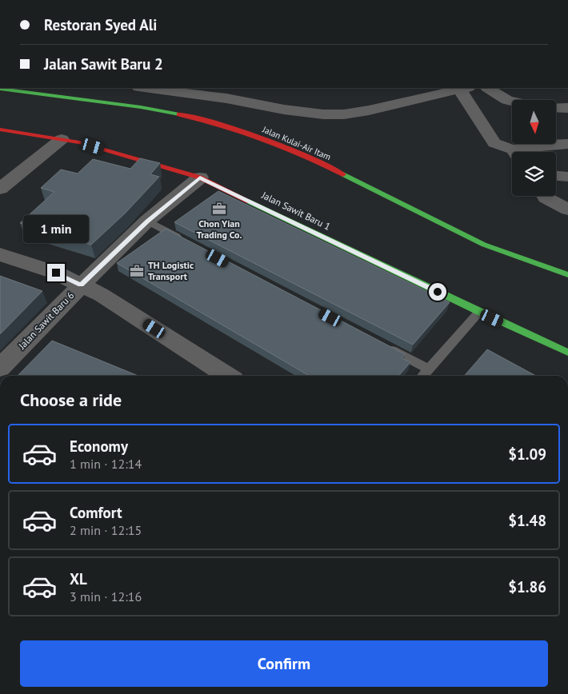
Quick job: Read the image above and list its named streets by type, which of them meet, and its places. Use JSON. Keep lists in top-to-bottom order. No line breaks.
{"streets":{"main road":["Jalan Kulai-Air Itam","Jalan Sawit Baru 1"],"street":["Jalan Sawit Baru 6"]},"crossings":[["Jalan Sawit Baru 1","Jalan Sawit Baru 6"]],"places":{"office":["Chon Yian Trading Co.","TH Logistic Transport"]},"north":"bottom","page":{"banner":["Restoran Syed Ali","Jalan Sawit Baru 2"],"bubble":"1 min","heading":"Choose a ride","list":[{"name":"Economy","note":"1 min · 12:14","value":"$1.09"},{"name":"Comfort","note":"2 min · 12:15","value":"$1.48"},{"name":"XL","note":"3 min · 12:16","value":"$1.86"}],"buttons":"Confirm"}}
